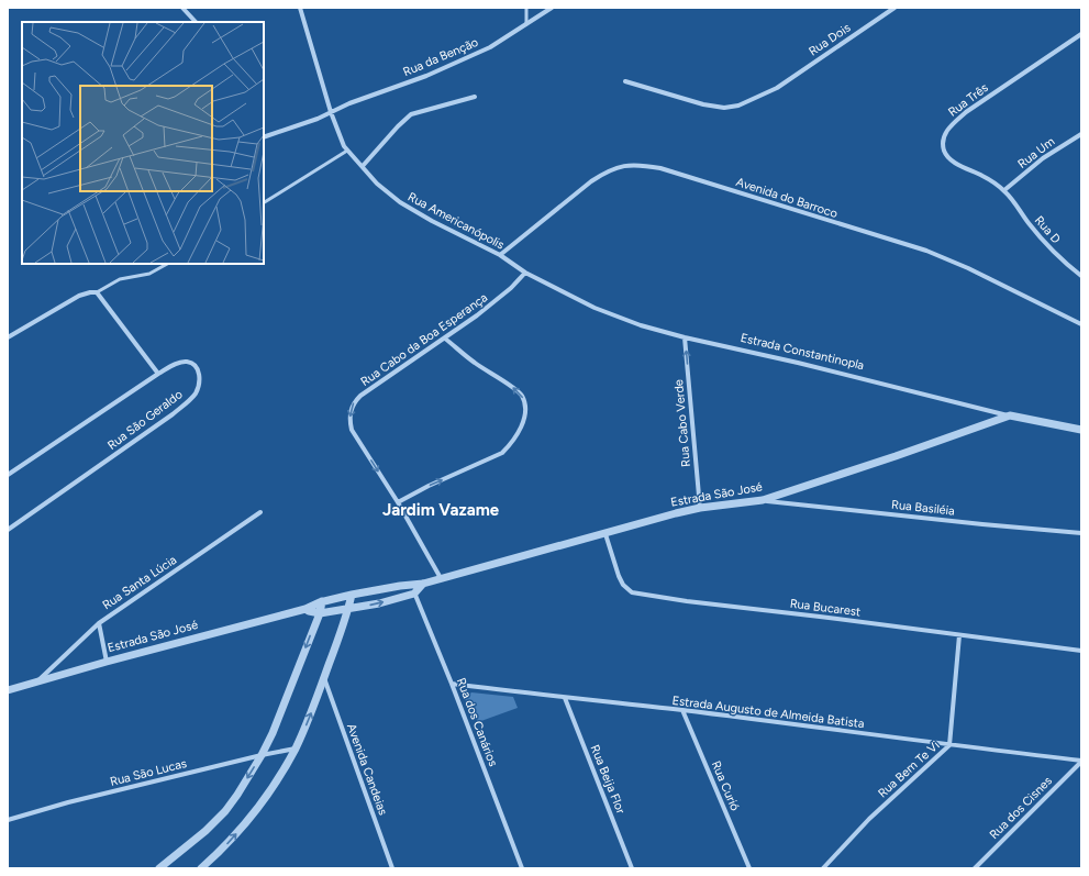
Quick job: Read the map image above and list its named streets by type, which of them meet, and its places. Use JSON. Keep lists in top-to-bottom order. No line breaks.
{"streets":{"street":["Rua Dois","Rua da Benção","Rua Três","Rua Um","Avenida do Barroco","Rua Americanópolis","Rua D","Rua Cabo da Boa Esperança","Estrada Constantinopla","Rua São Geraldo","Rua Cabo Verde","Estrada São José","Rua Basiléia","Rua Santa Lúcia","Rua Bucarest","Estrada Augusto de Almeida Batista","Rua dos Canários","Avenida Candeias","Rua Bem Te Vi","Rua São Lucas","Rua Beija Flor","Rua Curió","Rua dos Cisnes"]},"crossings":[["Rua Três","Rua Um"],["Rua Três","Rua D"],["Rua Um","Rua D"],["Avenida do Barroco","Rua Americanópolis"],["Rua Americanópolis","Rua Cabo da Boa Esperança"],["Rua Americanópolis","Estrada Constantinopla"],["Rua Cabo da Boa Esperança","Estrada Constantinopla"],["Estrada Constantinopla","Rua Cabo Verde"],["Estrada Constantinopla","Estrada São José"],["Rua Cabo Verde","Estrada São José"],["Estrada São José","Rua Basiléia"],["Estrada São José","Rua Santa Lúcia"],["Estrada São José","Rua Bucarest"],["Estrada São José","Rua dos Canários"],["Rua Bucarest","Rua Bem Te Vi"],["Estrada Augusto de Almeida Batista","Rua dos Canários"],["Estrada Augusto de Almeida Batista","Rua Bem Te Vi"],["Estrada Augusto de Almeida Batista","Rua Beija Flor"],["Estrada Augusto de Almeida Batista","Rua Curió"],["Estrada Augusto de Almeida Batista","Rua dos Cisnes"]],"one_way":["Rua Cabo Verde"],"districts":["Jardim Vazame"]}
